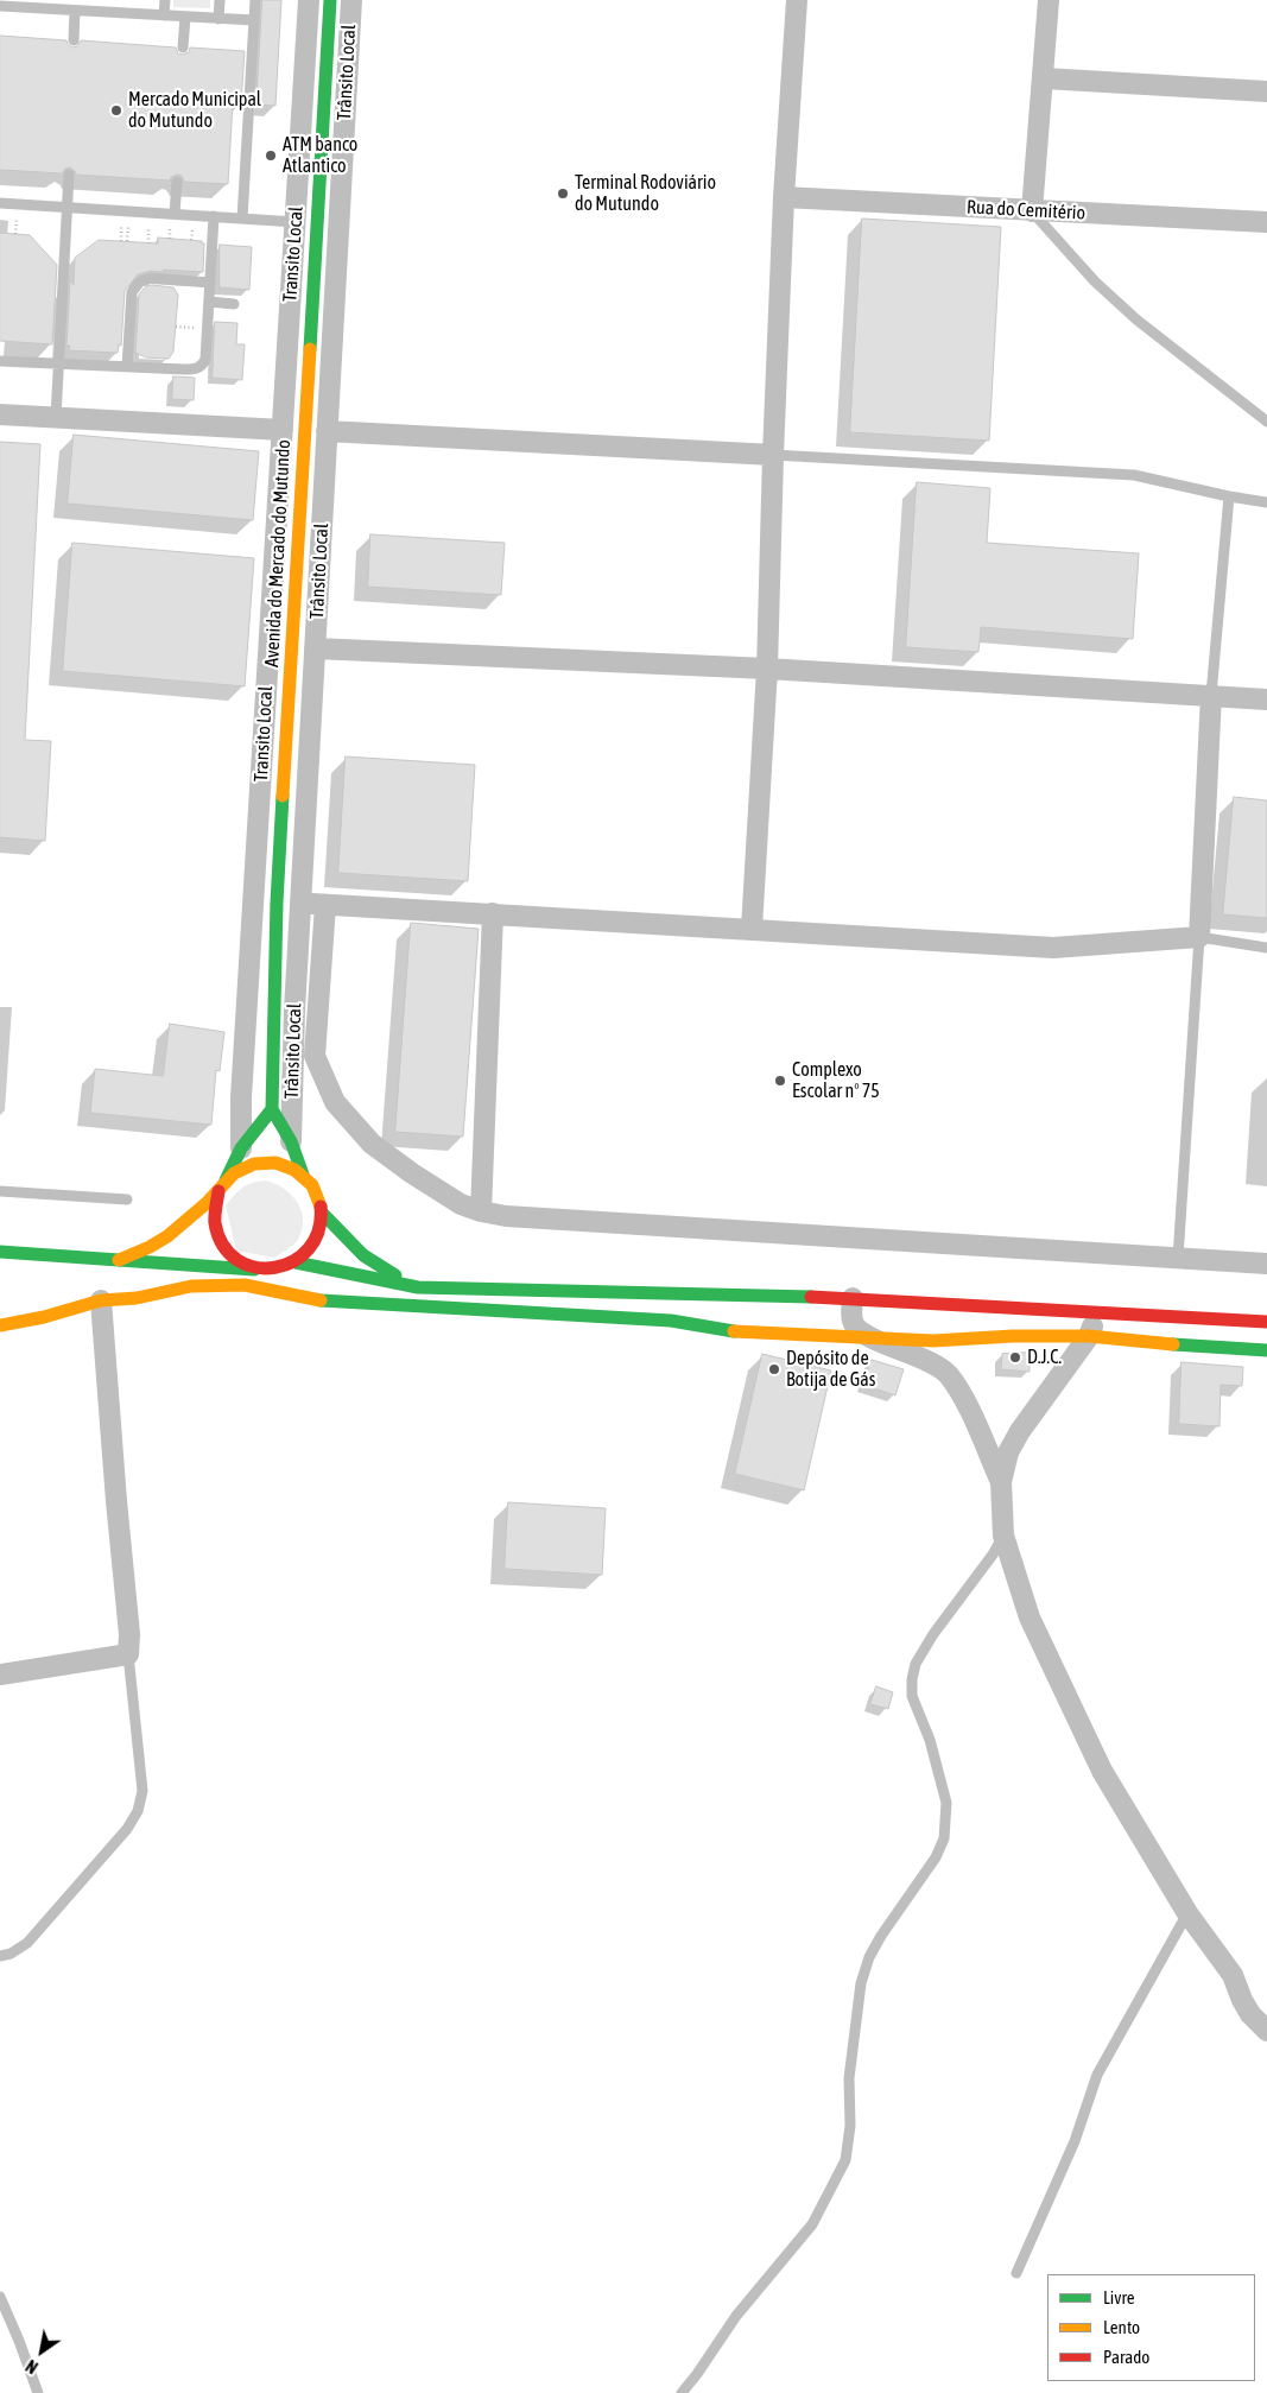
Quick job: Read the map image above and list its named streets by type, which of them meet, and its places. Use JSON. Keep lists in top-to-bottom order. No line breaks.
{"streets":{"main road":["Avenida do Mercado do Mutundo"],"street":["Trânsito Local","Rua do Cemitério","Transito Local"]},"crossings":[["Trânsito Local","Avenida do Mercado do Mutundo"]],"places":["Mercado Municipal do Mutundo","ATM banco Atlantico","Terminal Rodoviário do Mutundo","Complexo Escolar nº 75","D.J.C.","Depósito de Botija de Gás"],"legend":["Livre","Lento","Parado"],"north":"bottom left"}
